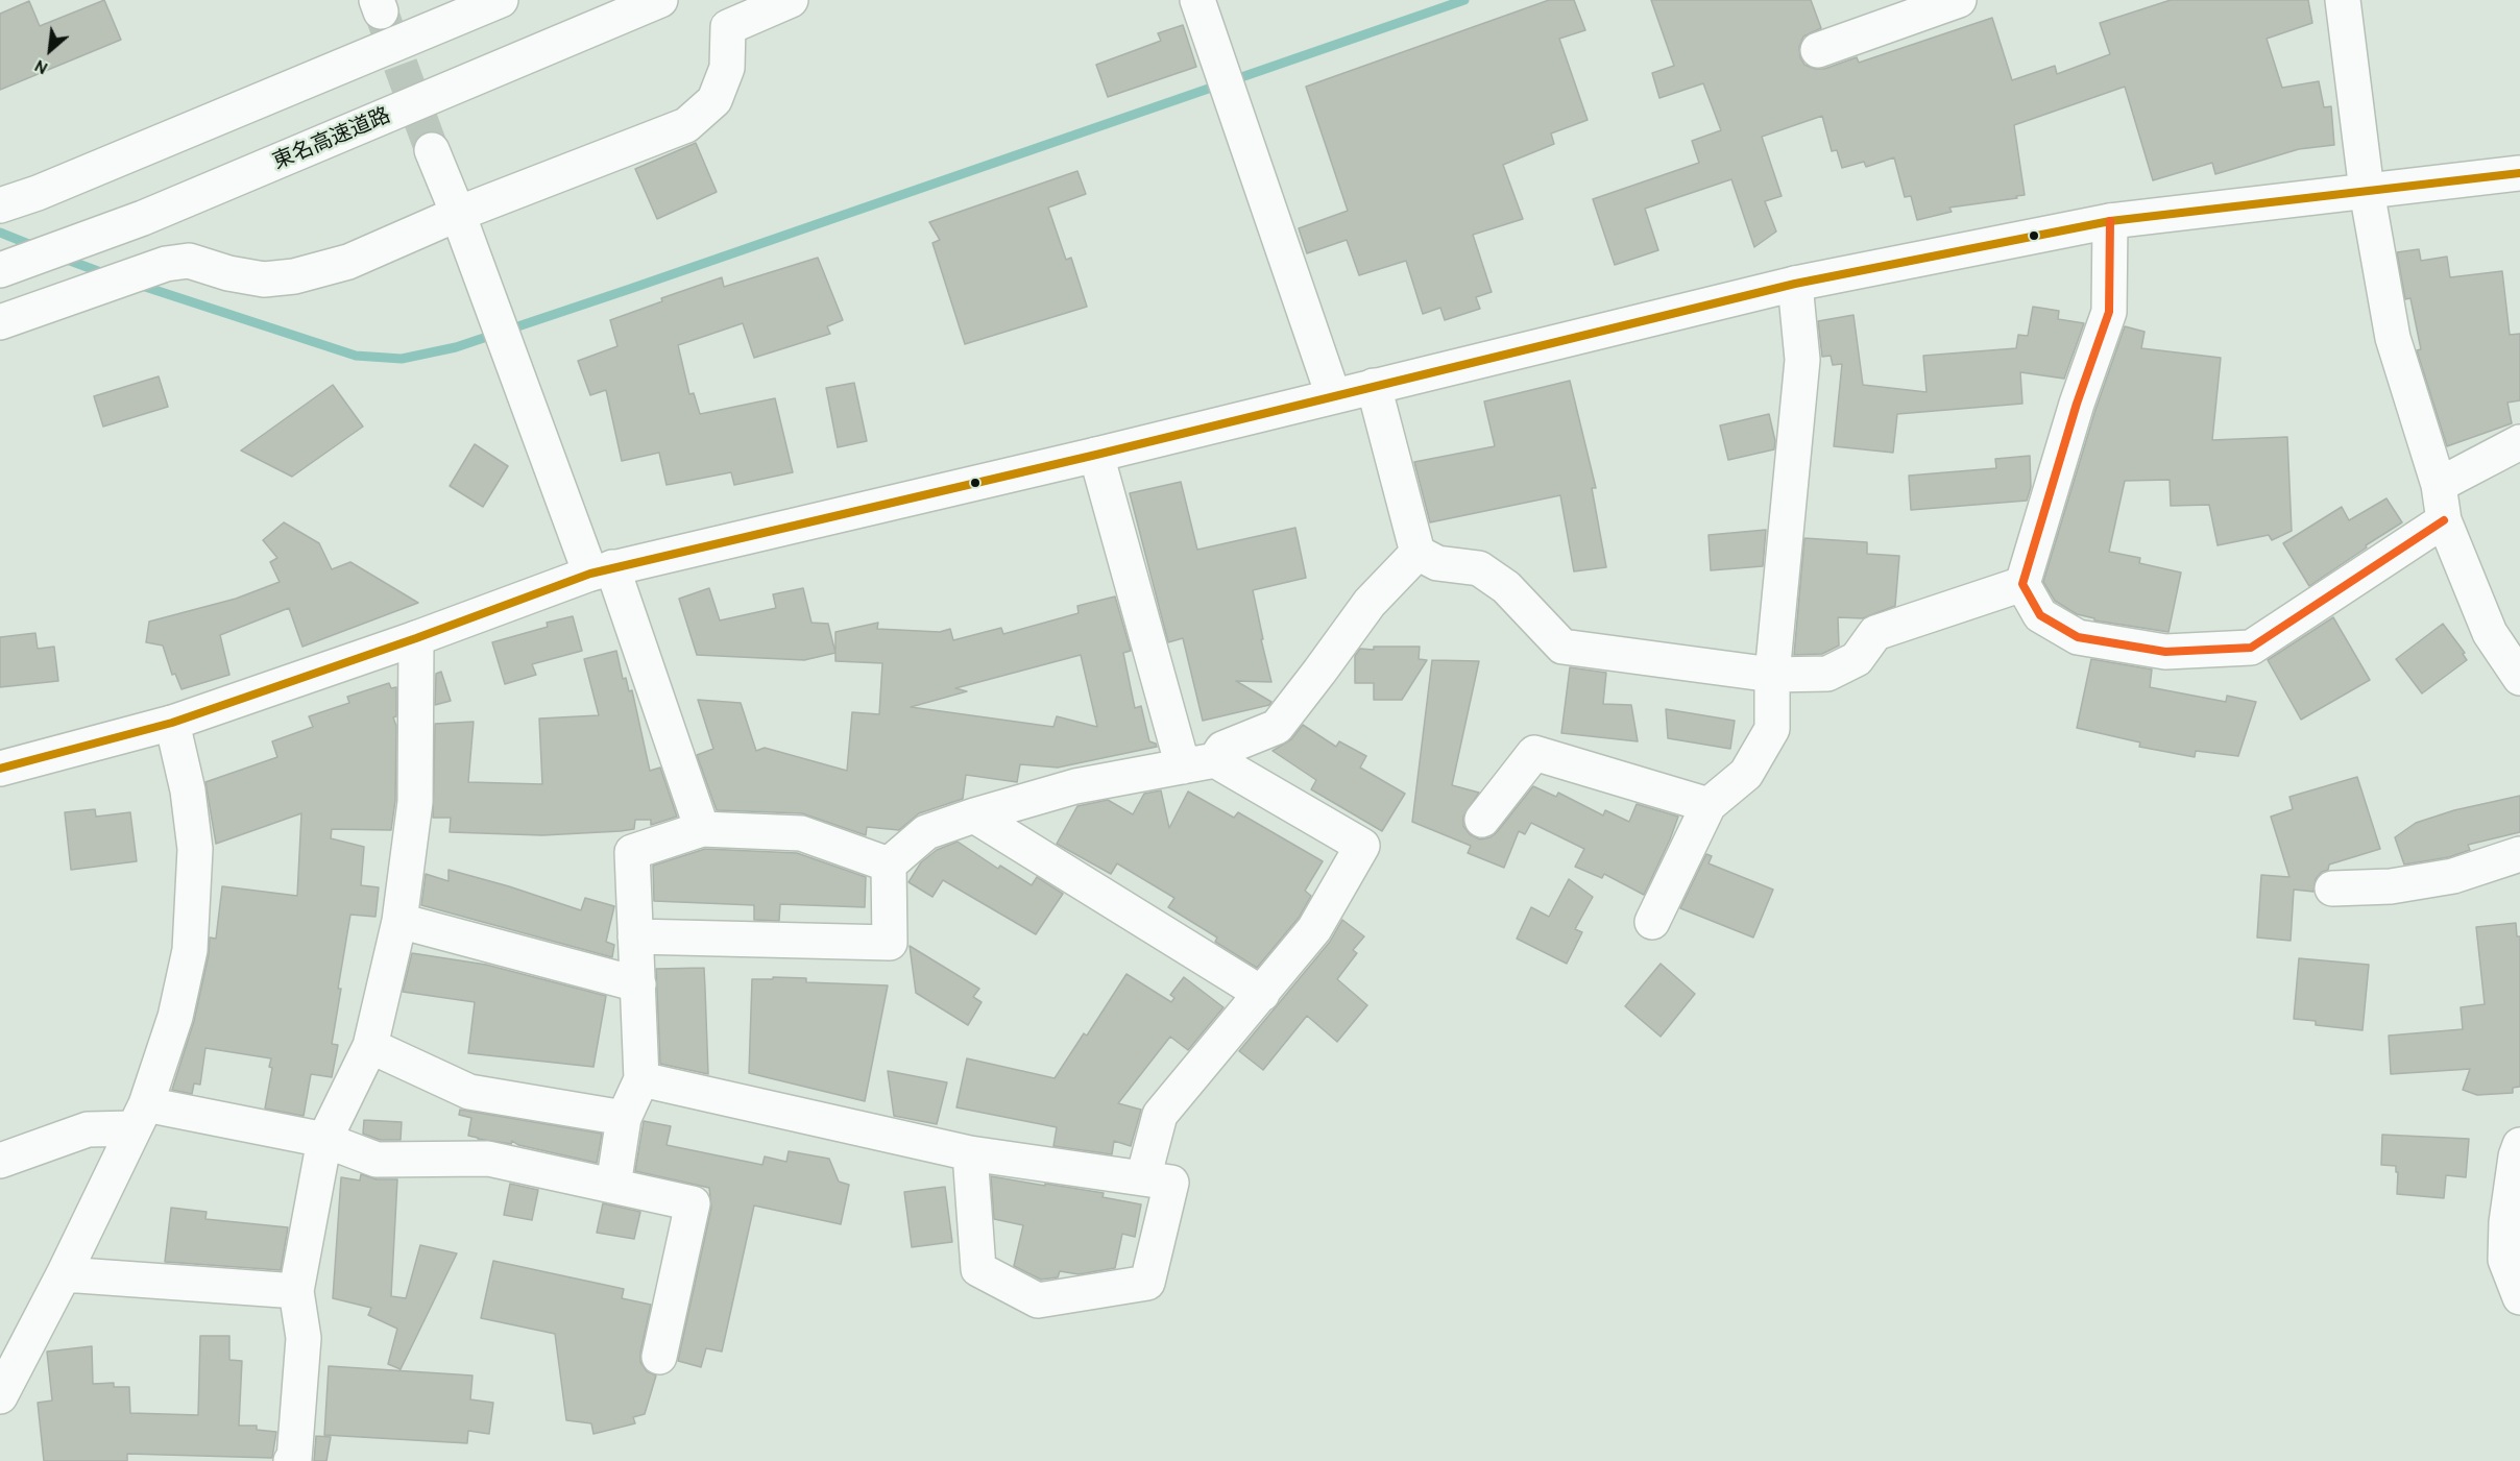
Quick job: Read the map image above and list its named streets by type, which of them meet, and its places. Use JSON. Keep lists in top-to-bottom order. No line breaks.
{"streets":{"main road":["東名高速道路"]},"north":"bottom left"}
